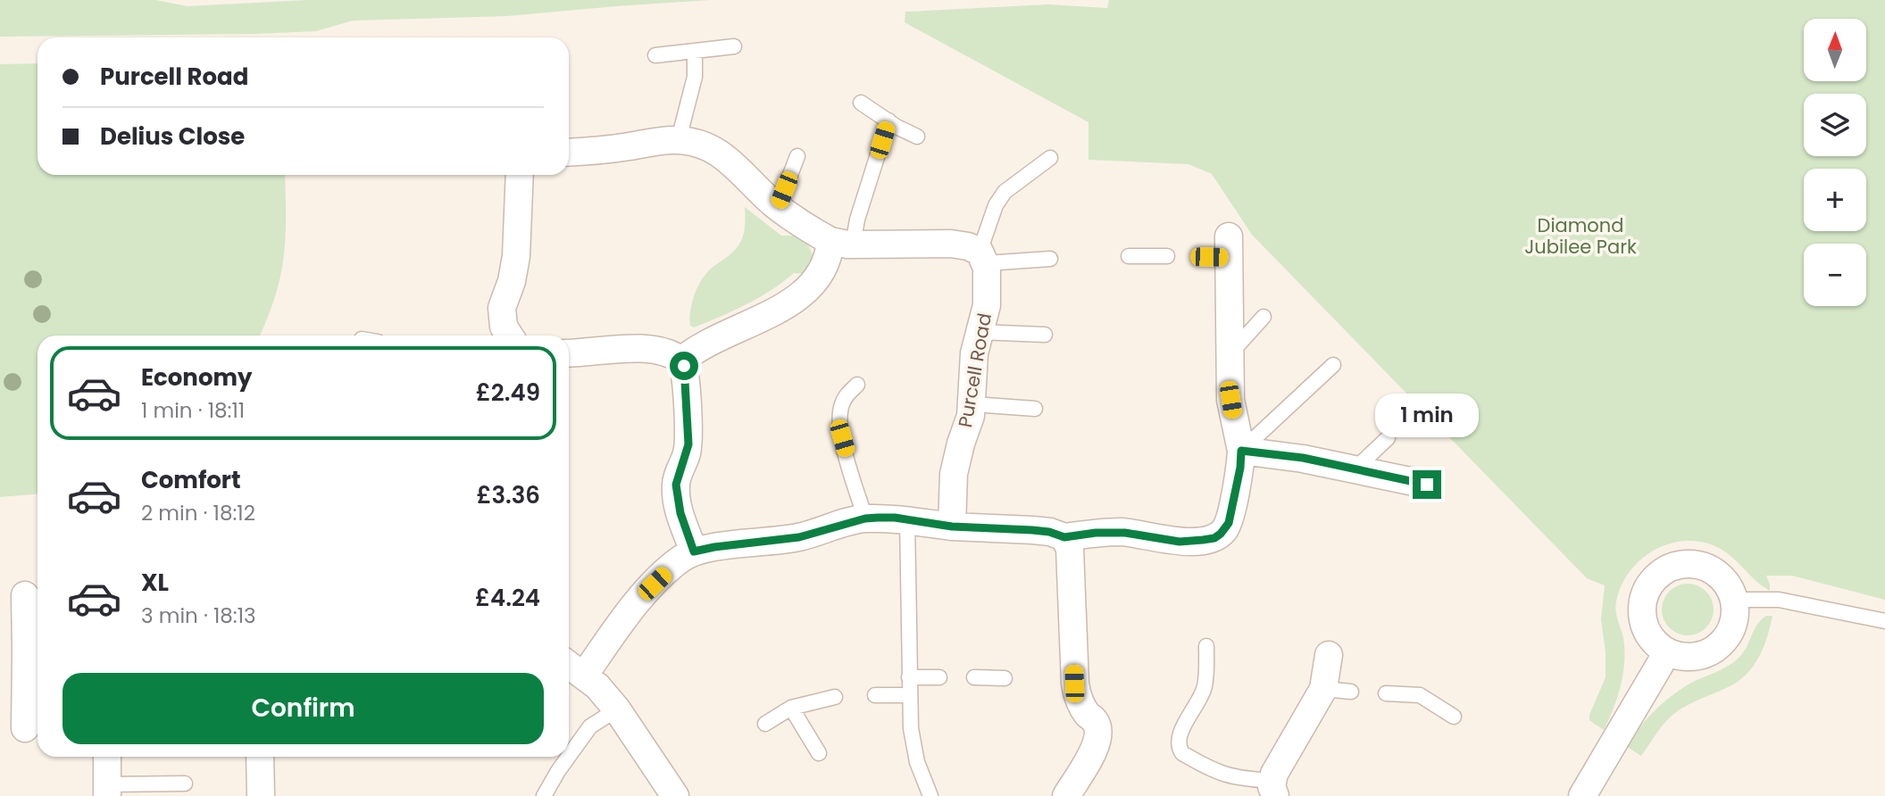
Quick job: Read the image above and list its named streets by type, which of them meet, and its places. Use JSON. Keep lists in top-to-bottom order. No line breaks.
{"streets":{"street":["Purcell Road"]},"parks":["Diamond Jubilee Park"],"north":"top","page":{"map_buttons":["+","−"],"banner":["Purcell Road","Delius Close"],"list":[{"name":"Economy","note":"1 min · 18:11","value":"£2.49"},{"name":"Comfort","note":"2 min · 18:12","value":"£3.36"},{"name":"XL","note":"3 min · 18:13","value":"£4.24"}],"bubble":"1 min","buttons":"Confirm"}}
